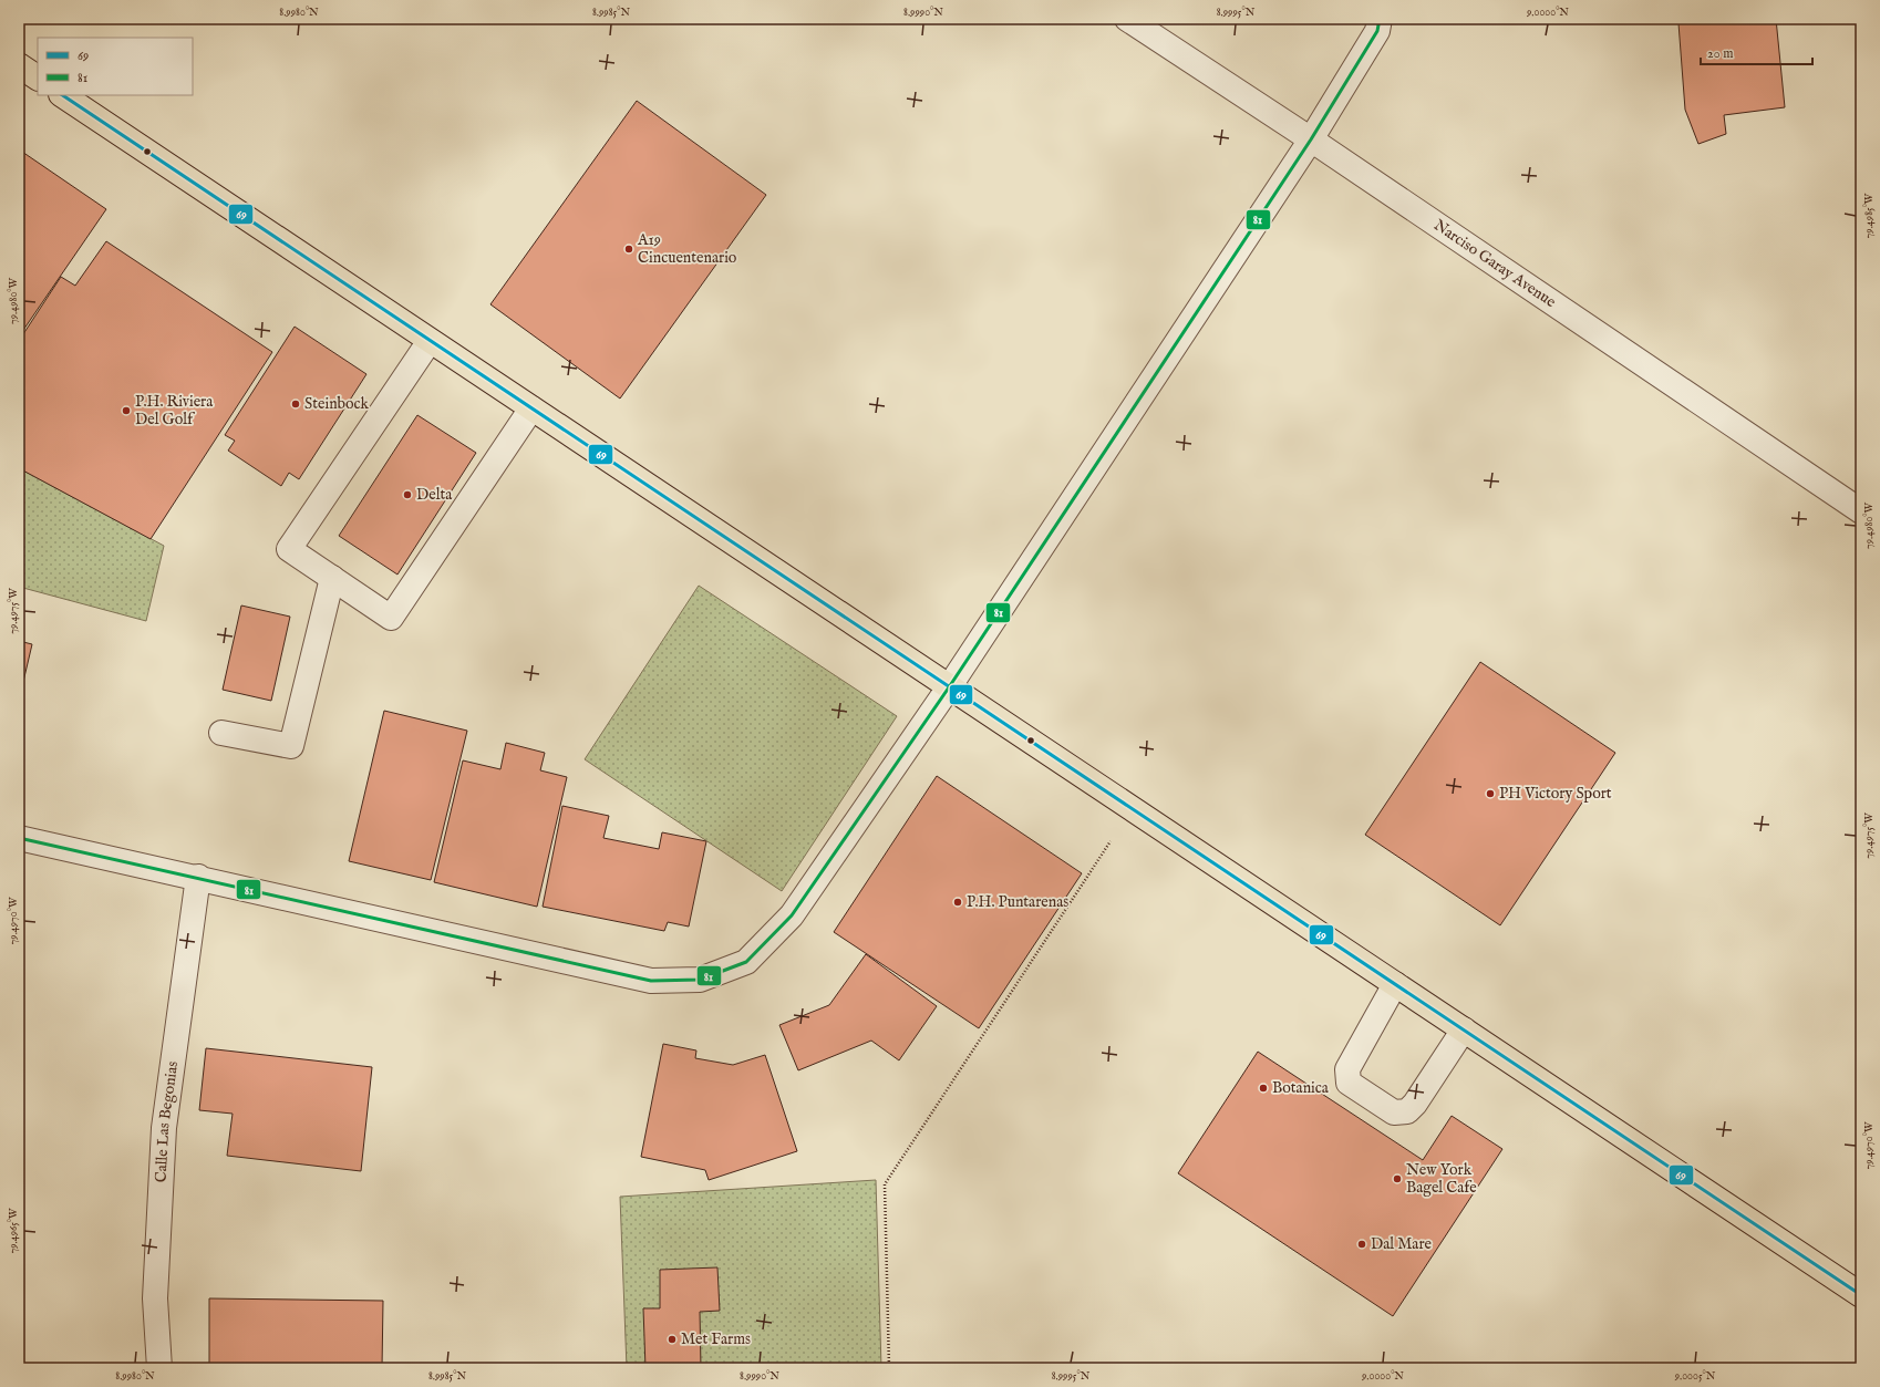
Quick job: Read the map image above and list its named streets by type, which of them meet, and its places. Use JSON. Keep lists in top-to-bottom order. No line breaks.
{"streets":{"street":["Narciso Garay Avenue","Calle Las Begonias"]},"places":["A19 Cincuentenario","Steinbock","P.H. Riviera Del Golf","Delta","PH Victory Sport","P.H. Puntarenas","Botanica","New York Bagel Cafe","Dal Mare","Met Farms"],"lines":["transit line 81","transit line 69"],"legend":["69","81"],"scale_bar":"20 m","coordinates":["8.9980°N","8.9985°N","8.9990°N","8.9995°N","9.0000°N","79.4985°W","79.4980°W","79.4975°W","79.4970°W","79.4965°W","9.0005°N"]}
